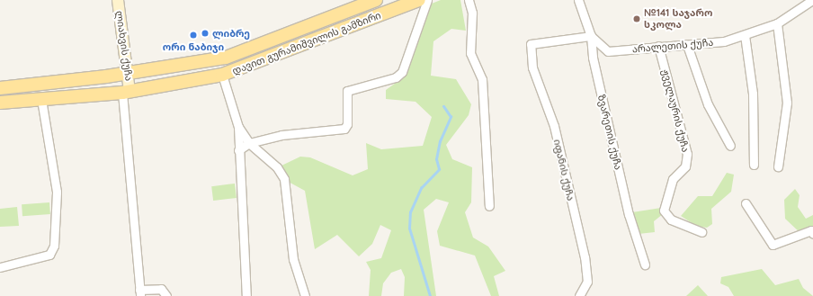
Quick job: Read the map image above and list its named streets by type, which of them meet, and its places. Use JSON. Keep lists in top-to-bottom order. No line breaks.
{"streets":{"main road":["დავით გურამიშვილის გამზირი"],"street":["ლიახვის ქუჩა","არალეთის ქუჩა","ჟველაურის ქუჩა","ზვარეთის ქუჩა","იფანის ქუჩა"]},"crossings":[["დავით გურამიშვილის გამზირი","ლიახვის ქუჩა"],["არალეთის ქუჩა","ჟველაურის ქუჩა"],["არალეთის ქუჩა","ზვარეთის ქუჩა"],["არალეთის ქუჩა","იფანის ქუჩა"],["ზვარეთის ქუჩა","იფანის ქუჩა"]],"places":["№141 საჯარო სკოლა","ლიბრე","ორი ნაბიჯი"]}
